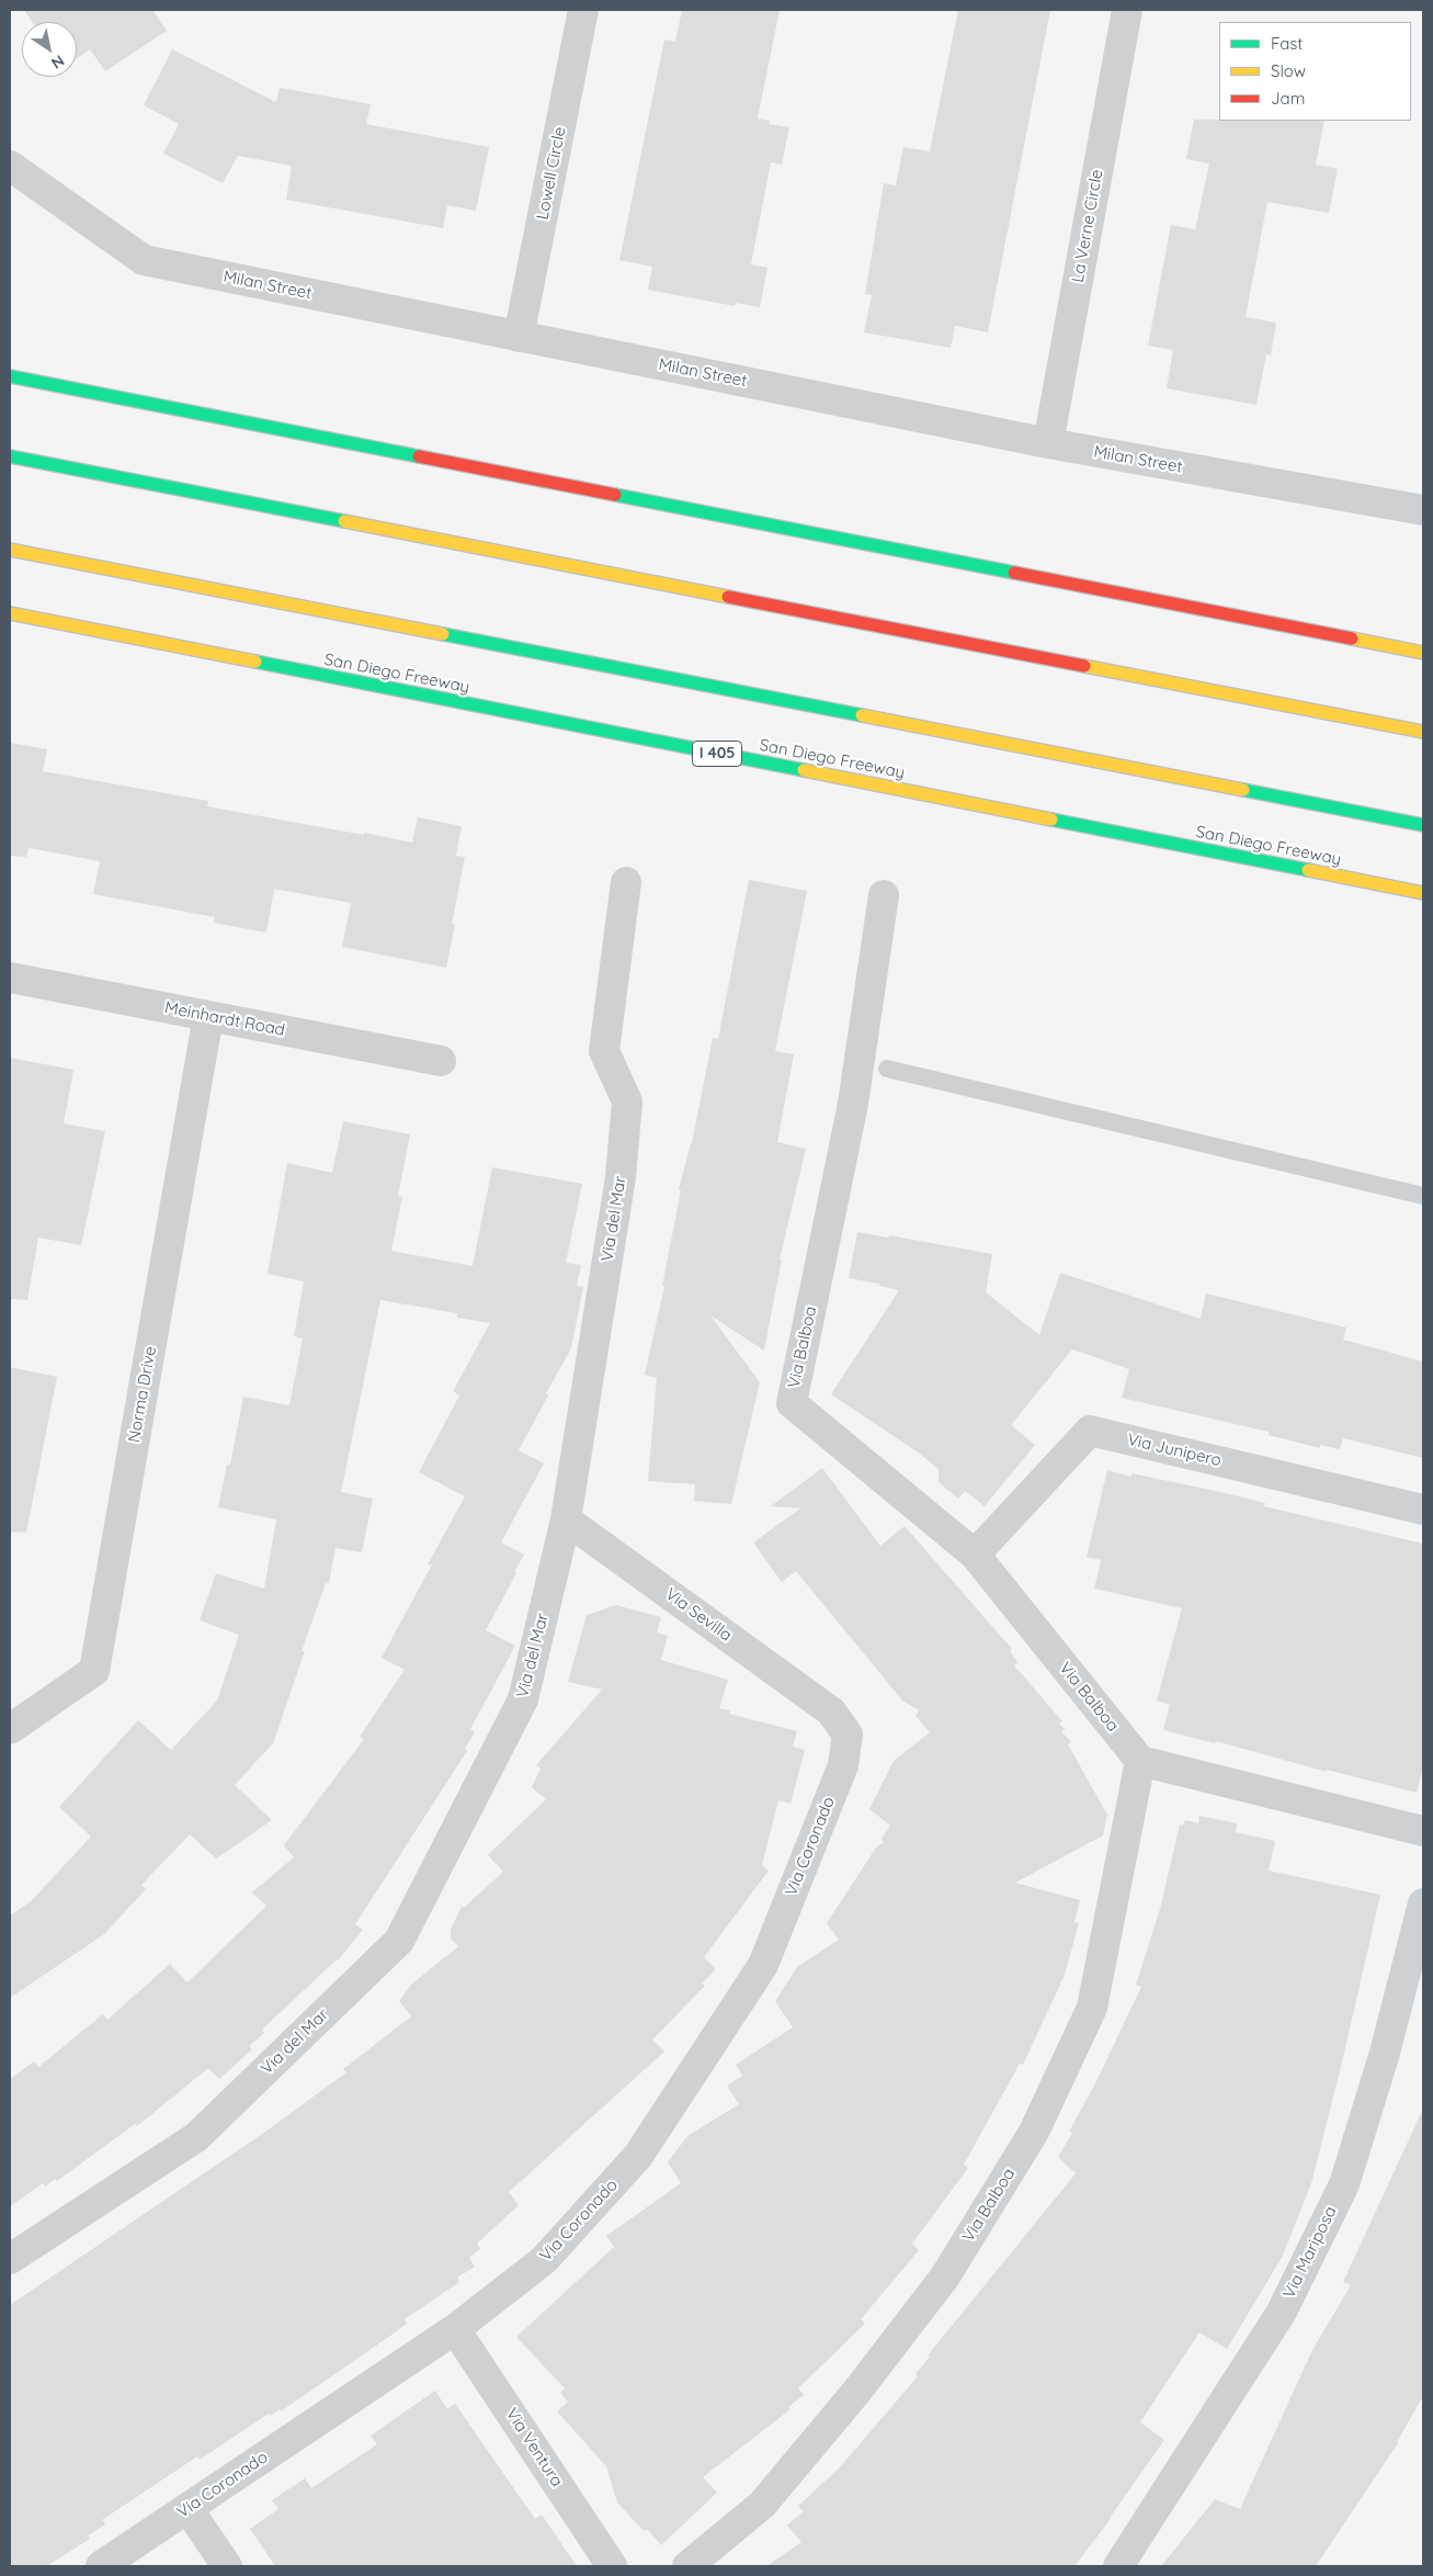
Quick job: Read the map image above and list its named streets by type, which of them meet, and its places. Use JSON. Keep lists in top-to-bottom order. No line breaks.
{"streets":{"highway":["San Diego Freeway","I 405"],"street":["Lowell Circle","La Verne Circle","Milan Street","Meinhardt Road","Via del Mar","Via Balboa","Norma Drive","Via Junipero","Via Sevilla","Via Coronado","Via Mariposa","Via Ventura"]},"crossings":[["Lowell Circle","Milan Street"],["La Verne Circle","Milan Street"],["Meinhardt Road","Norma Drive"],["Via del Mar","Via Sevilla"],["Via Balboa","Via Junipero"],["Via Sevilla","Via Coronado"],["Via Coronado","Via Ventura"]],"legend":["Fast","Slow","Jam"],"north":"bottom right"}
